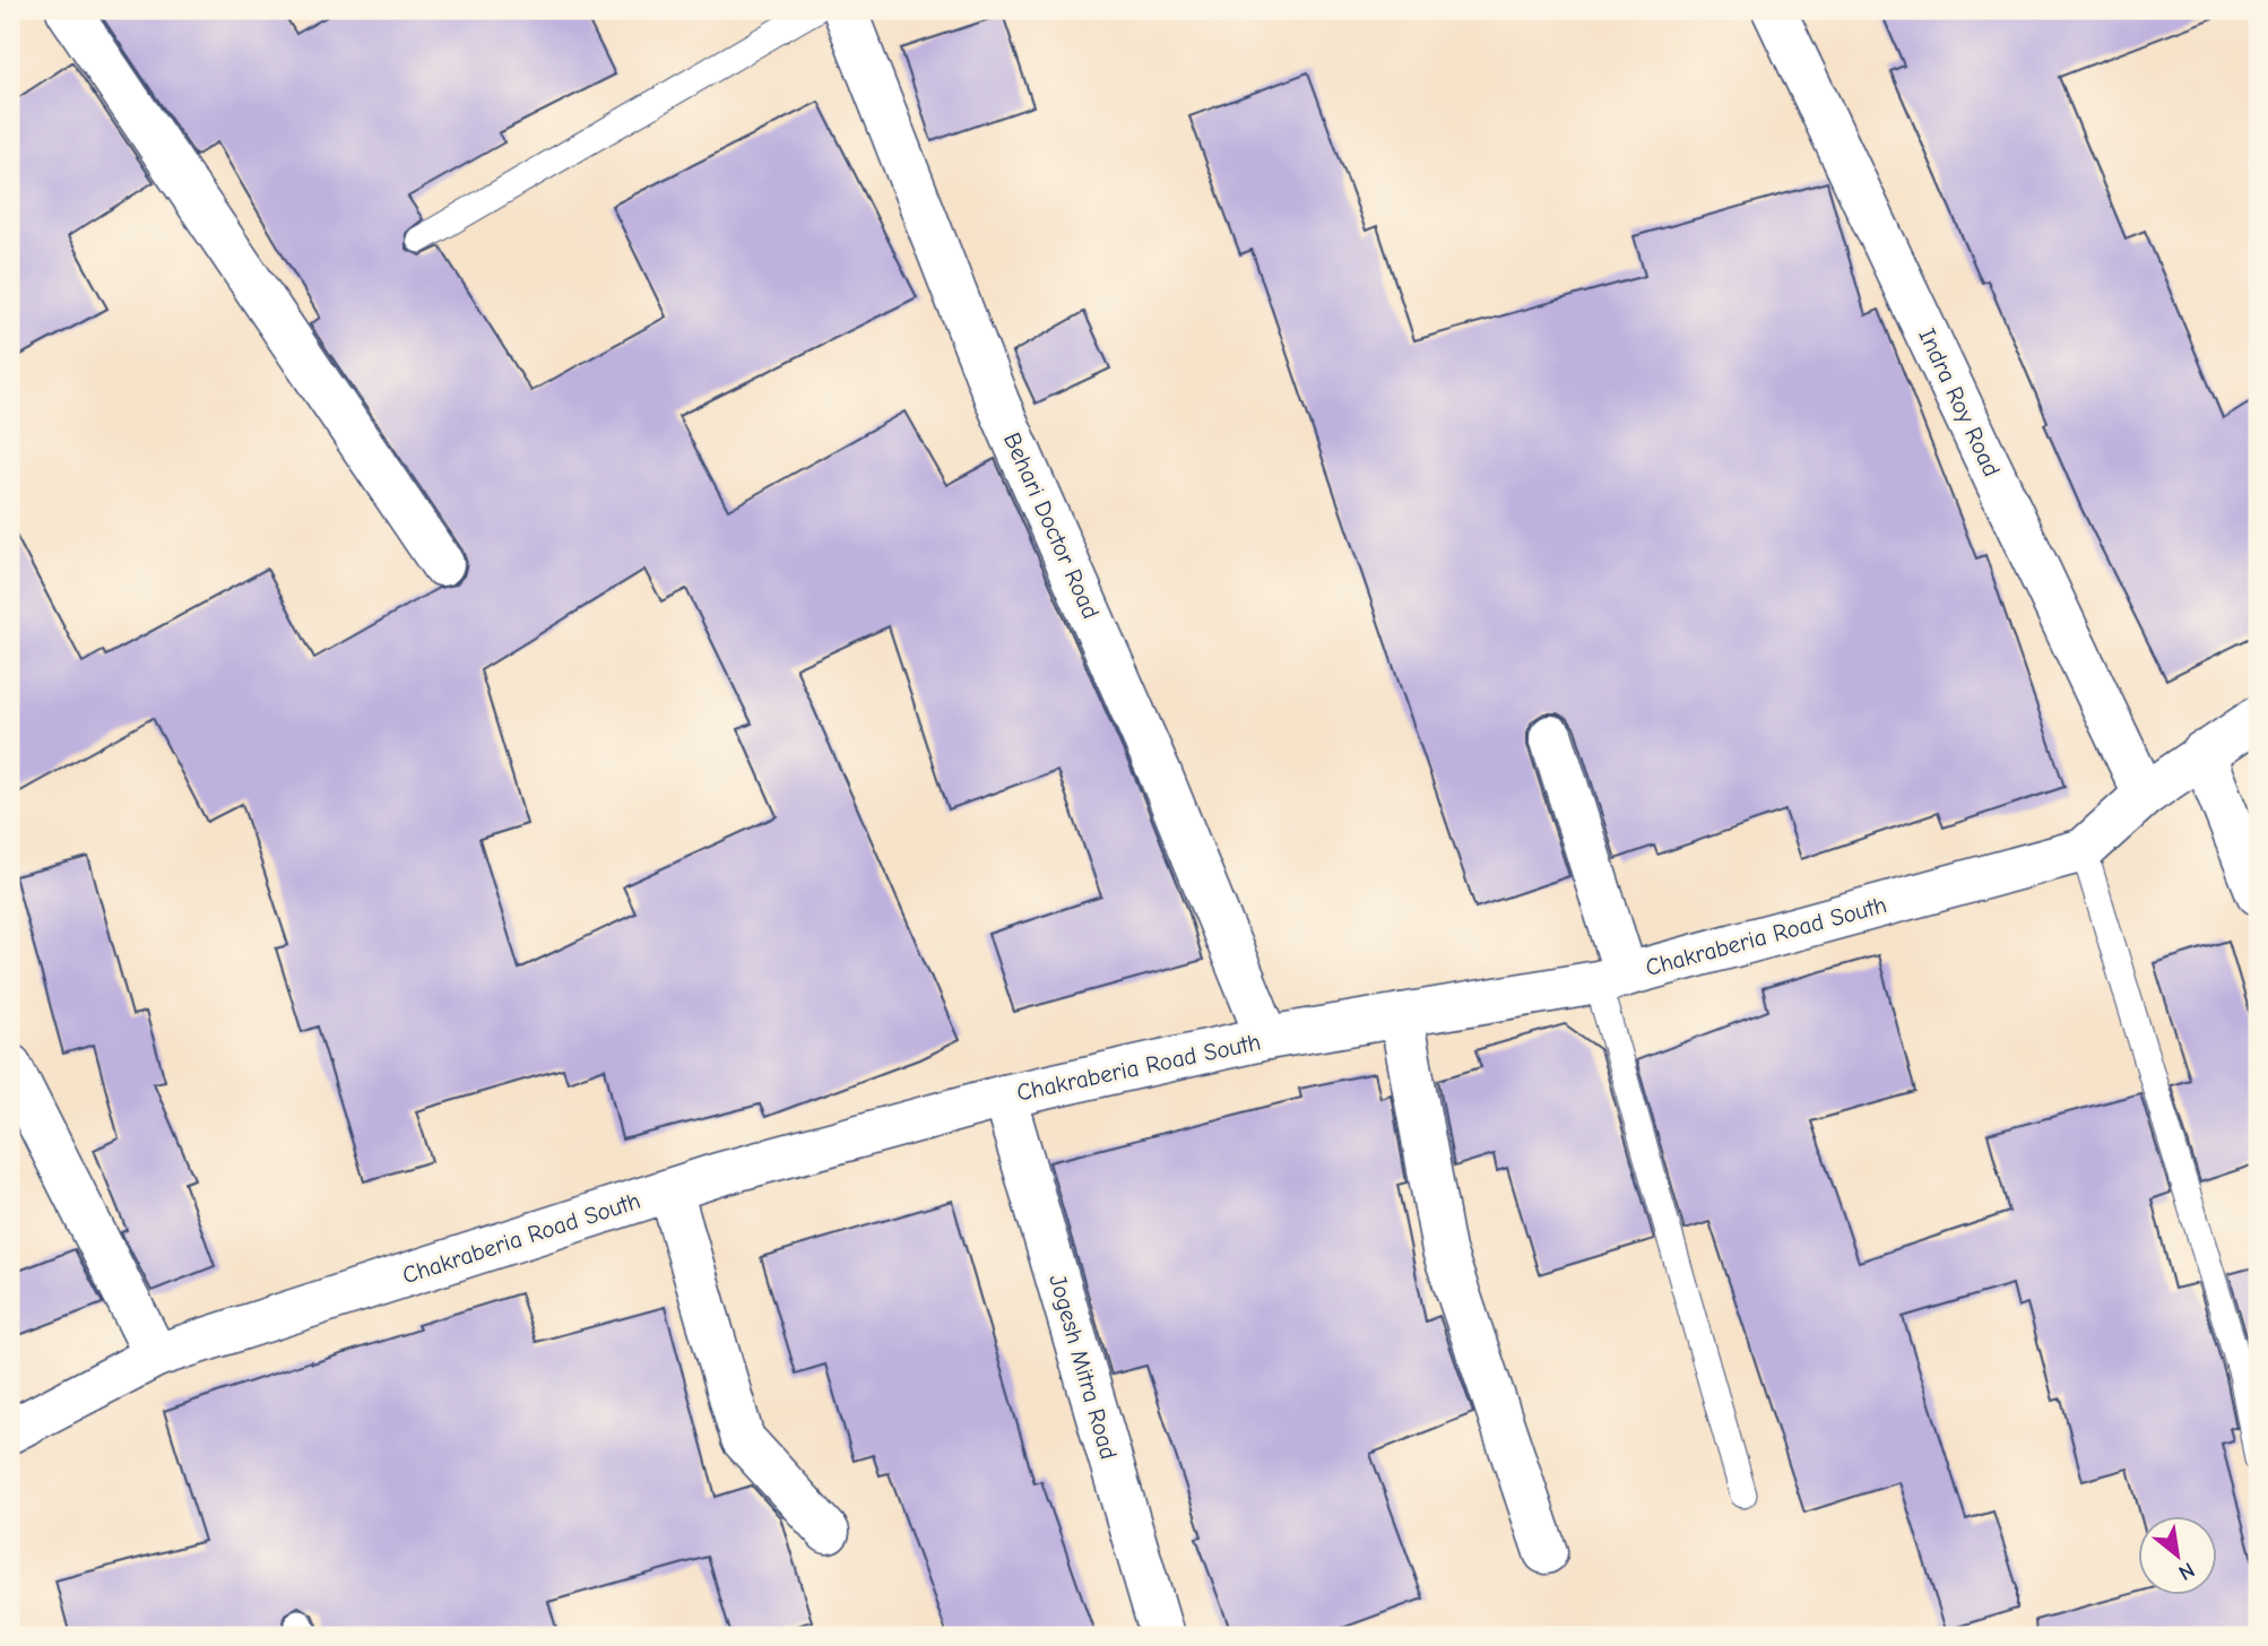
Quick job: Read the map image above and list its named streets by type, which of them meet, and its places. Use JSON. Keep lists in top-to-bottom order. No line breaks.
{"streets":{"street":["Indra Roy Road","Behari Doctor Road","Chakraberia Road South","Jogesh Mitra Road"]},"crossings":[["Indra Roy Road","Chakraberia Road South"],["Behari Doctor Road","Chakraberia Road South"],["Chakraberia Road South","Jogesh Mitra Road"]],"north":"bottom right"}
